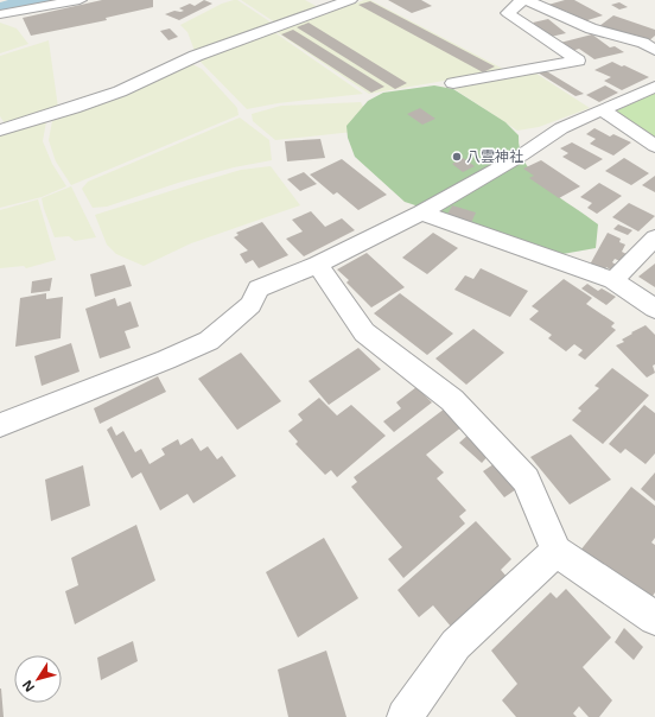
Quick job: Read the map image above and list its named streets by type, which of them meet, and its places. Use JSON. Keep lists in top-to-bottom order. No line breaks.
{"places":["八雲神社"],"north":"bottom left"}
